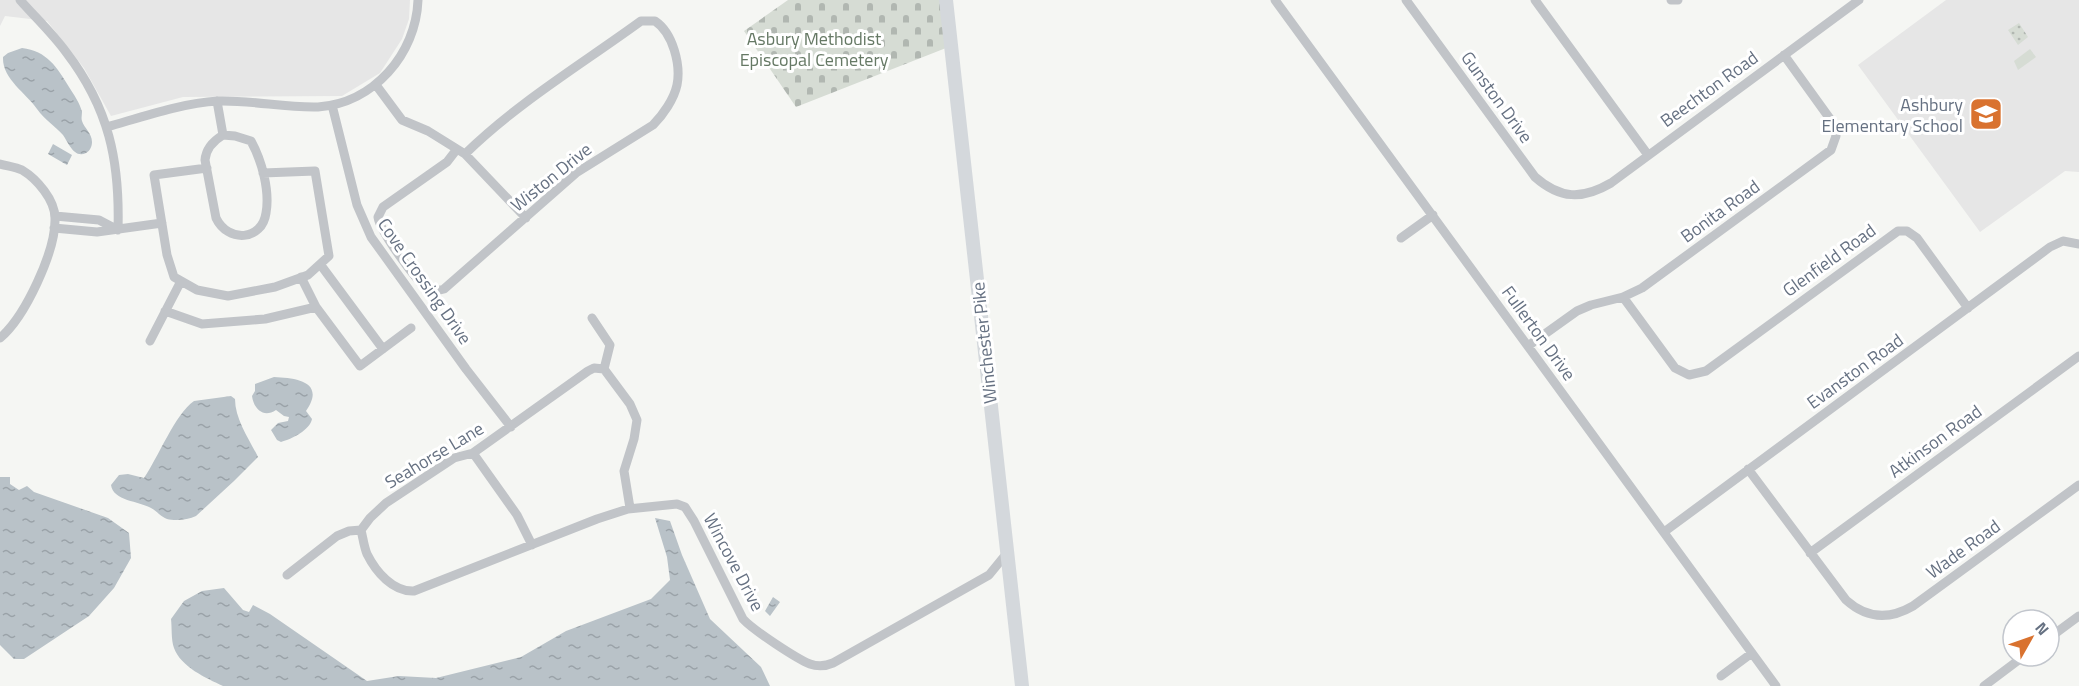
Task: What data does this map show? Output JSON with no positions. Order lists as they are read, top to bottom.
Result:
{
  "streets": {
    "main road": ["Winchester Pike"],
    "street": [
      "Beechton Road",
      "Gunston Drive",
      "Wiston Drive",
      "Bonita Road",
      "Glenfield Road",
      "Cove Crossing Drive",
      "Fullerton Drive",
      "Evanston Road",
      "Atkinson Road",
      "Seahorse Lane",
      "Wade Road",
      "Wincove Drive"
    ]
  },
  "crossings": [
    ["Beechton Road", "Gunston Drive"],
    ["Bonita Road", "Fullerton Drive"],
    ["Glenfield Road", "Evanston Road"],
    ["Cove Crossing Drive", "Seahorse Lane"],
    ["Fullerton Drive", "Evanston Road"],
    ["Winchester Pike", "Wincove Drive"],
    ["Atkinson Road", "Wade Road"],
    ["Seahorse Lane", "Wincove Drive"]
  ],
  "parks": ["Asbury Methodist Episcopal Cemetery"],
  "places": {
    "school or university": ["Ashbury Elementary School"]
  },
  "north": "top right"
}
